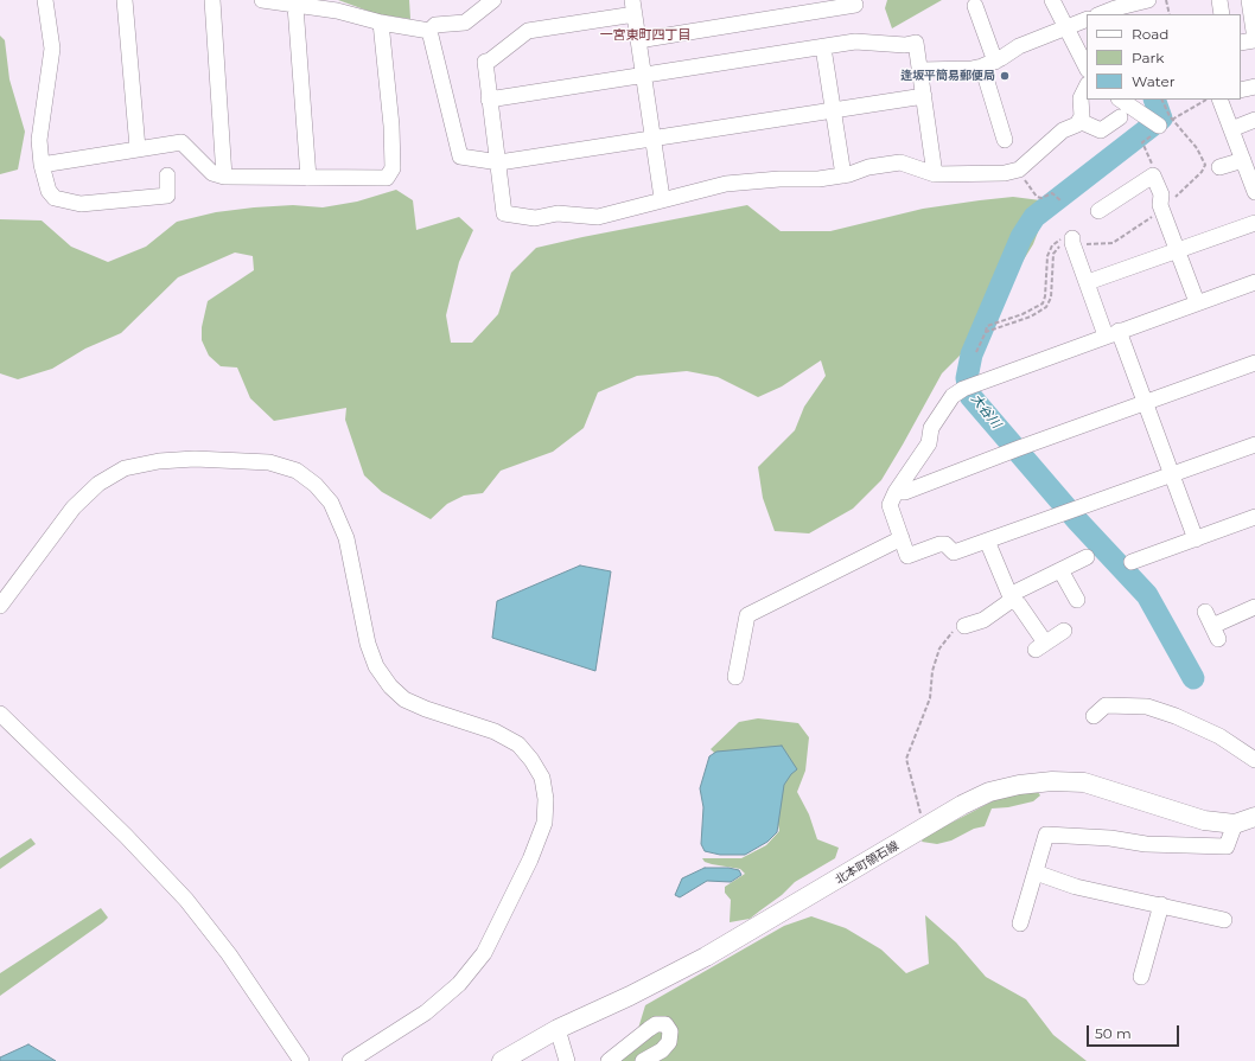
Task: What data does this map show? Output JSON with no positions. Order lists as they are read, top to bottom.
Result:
{
  "streets": {
    "main road": ["北本町領石線"]
  },
  "districts": ["一宮東町四丁目"],
  "water": ["大谷川"],
  "places": ["逢坂平簡易郵便局"],
  "legend": ["Road", "Park", "Water"],
  "scale_bar": "50 m"
}
